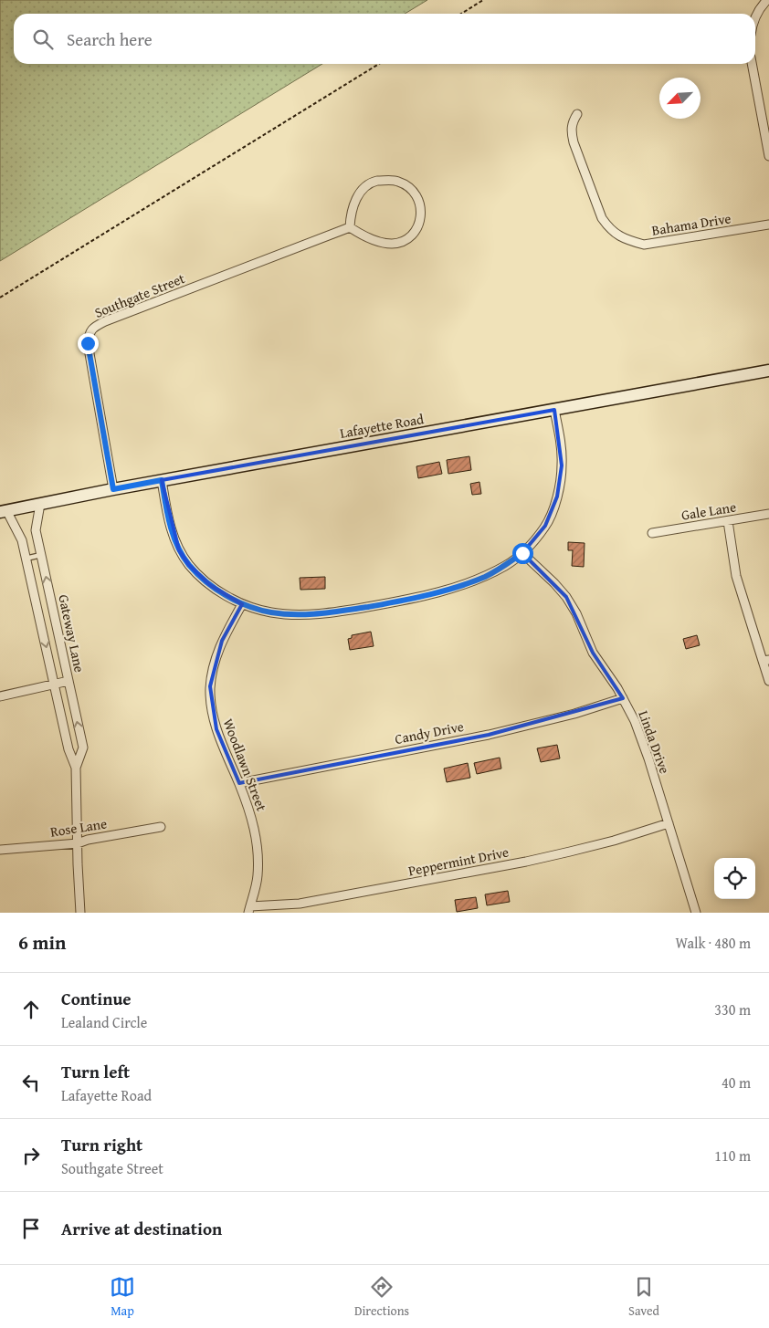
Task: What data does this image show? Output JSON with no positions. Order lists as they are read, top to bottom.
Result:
{
  "streets": {
    "main road": ["Lafayette Road"],
    "street": [
      "Bahama Drive",
      "Southgate Street",
      "Gale Lane",
      "Gateway Lane",
      "Candy Drive",
      "Linda Drive",
      "Woodlawn Street",
      "Rose Lane",
      "Peppermint Drive"
    ]
  },
  "crossings": [
    ["Southgate Street", "Lafayette Road"],
    ["Lafayette Road", "Gateway Lane"],
    ["Gateway Lane", "Rose Lane"],
    ["Candy Drive", "Linda Drive"],
    ["Candy Drive", "Woodlawn Street"],
    ["Linda Drive", "Peppermint Drive"],
    ["Woodlawn Street", "Peppermint Drive"]
  ],
  "north": "bottom left",
  "page": {
    "search": "Search here",
    "heading": ["6 min", "Walk · 480 m"],
    "list": [
      ["Continue", "Lealand Circle", "330 m"],
      ["Turn left", "Lafayette Road", "40 m"],
      ["Turn right", "Southgate Street", "110 m"],
      "Arrive at destination"
    ],
    "nav": ["Map", "Directions", "Saved"]
  }
}
